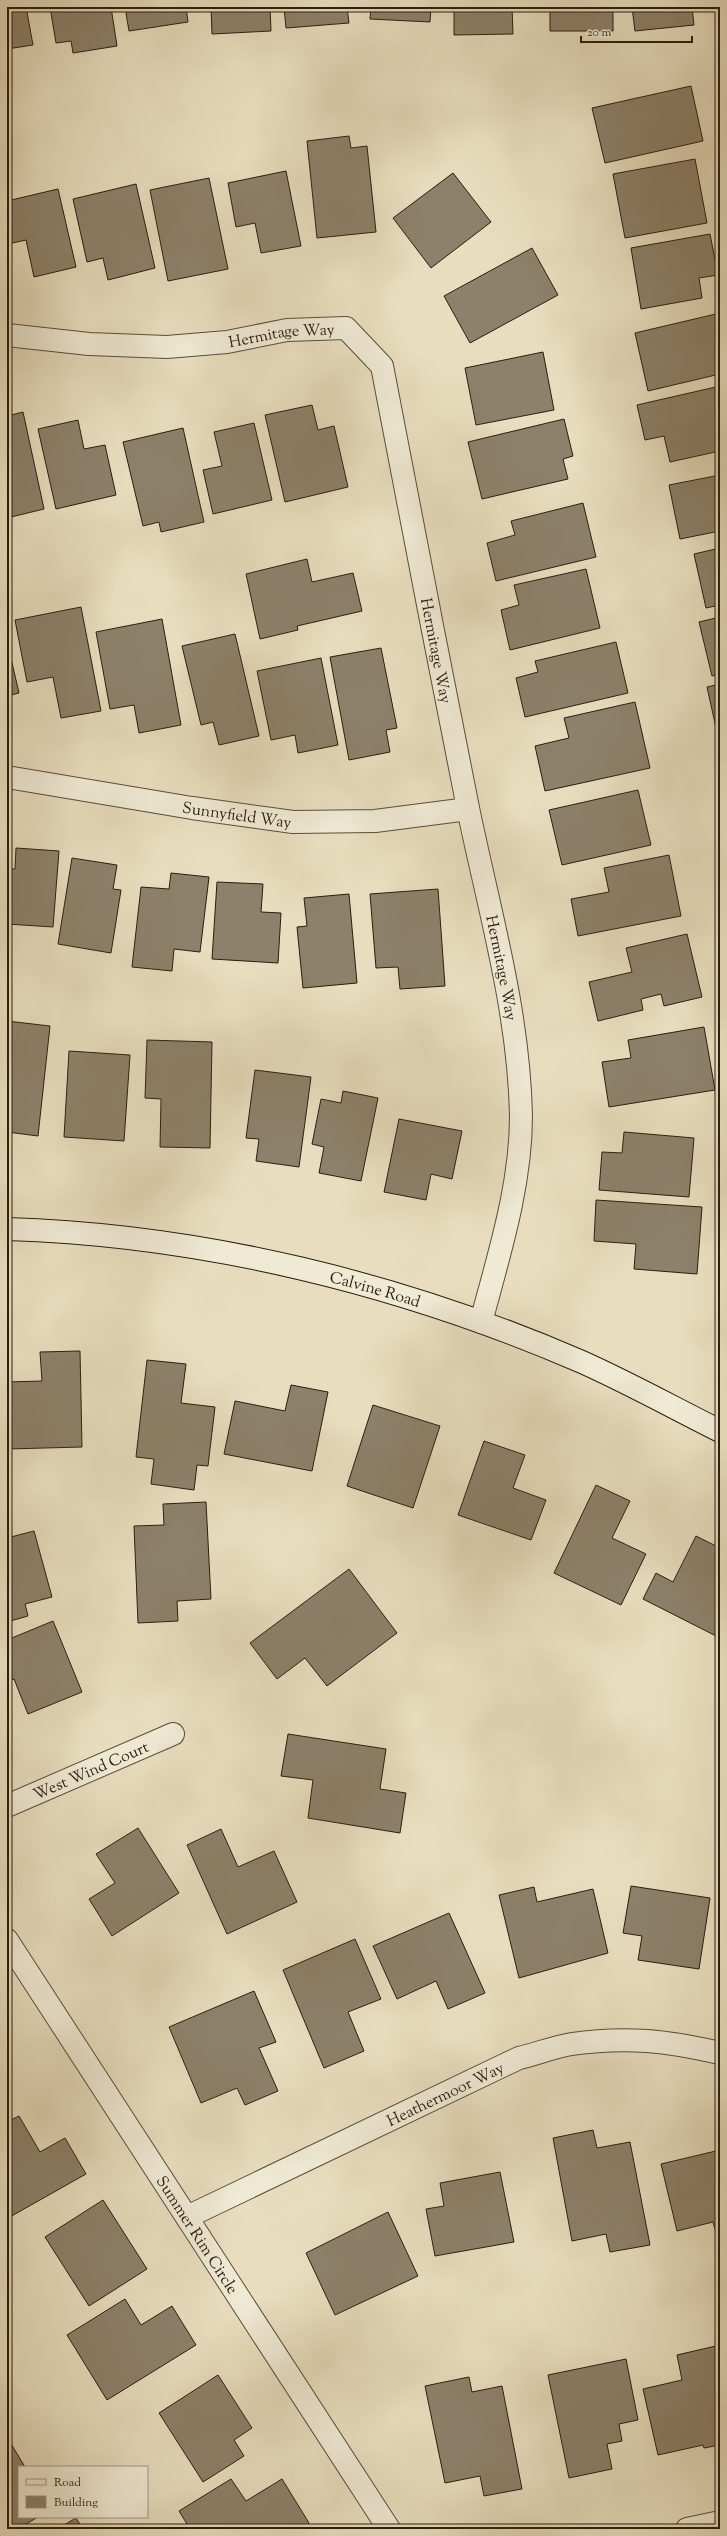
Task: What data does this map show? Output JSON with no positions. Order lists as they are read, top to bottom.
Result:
{
  "streets": {
    "street": [
      "Hermitage Way",
      "Sunnyfield Way",
      "Calvine Road",
      "West Wind Court",
      "Heathermoor Way",
      "Summer Rim Circle"
    ]
  },
  "crossings": [
    ["Hermitage Way", "Sunnyfield Way"],
    ["Hermitage Way", "Calvine Road"],
    ["Heathermoor Way", "Summer Rim Circle"]
  ],
  "legend": ["Road", "Building"],
  "scale_bar": "20 m"
}
